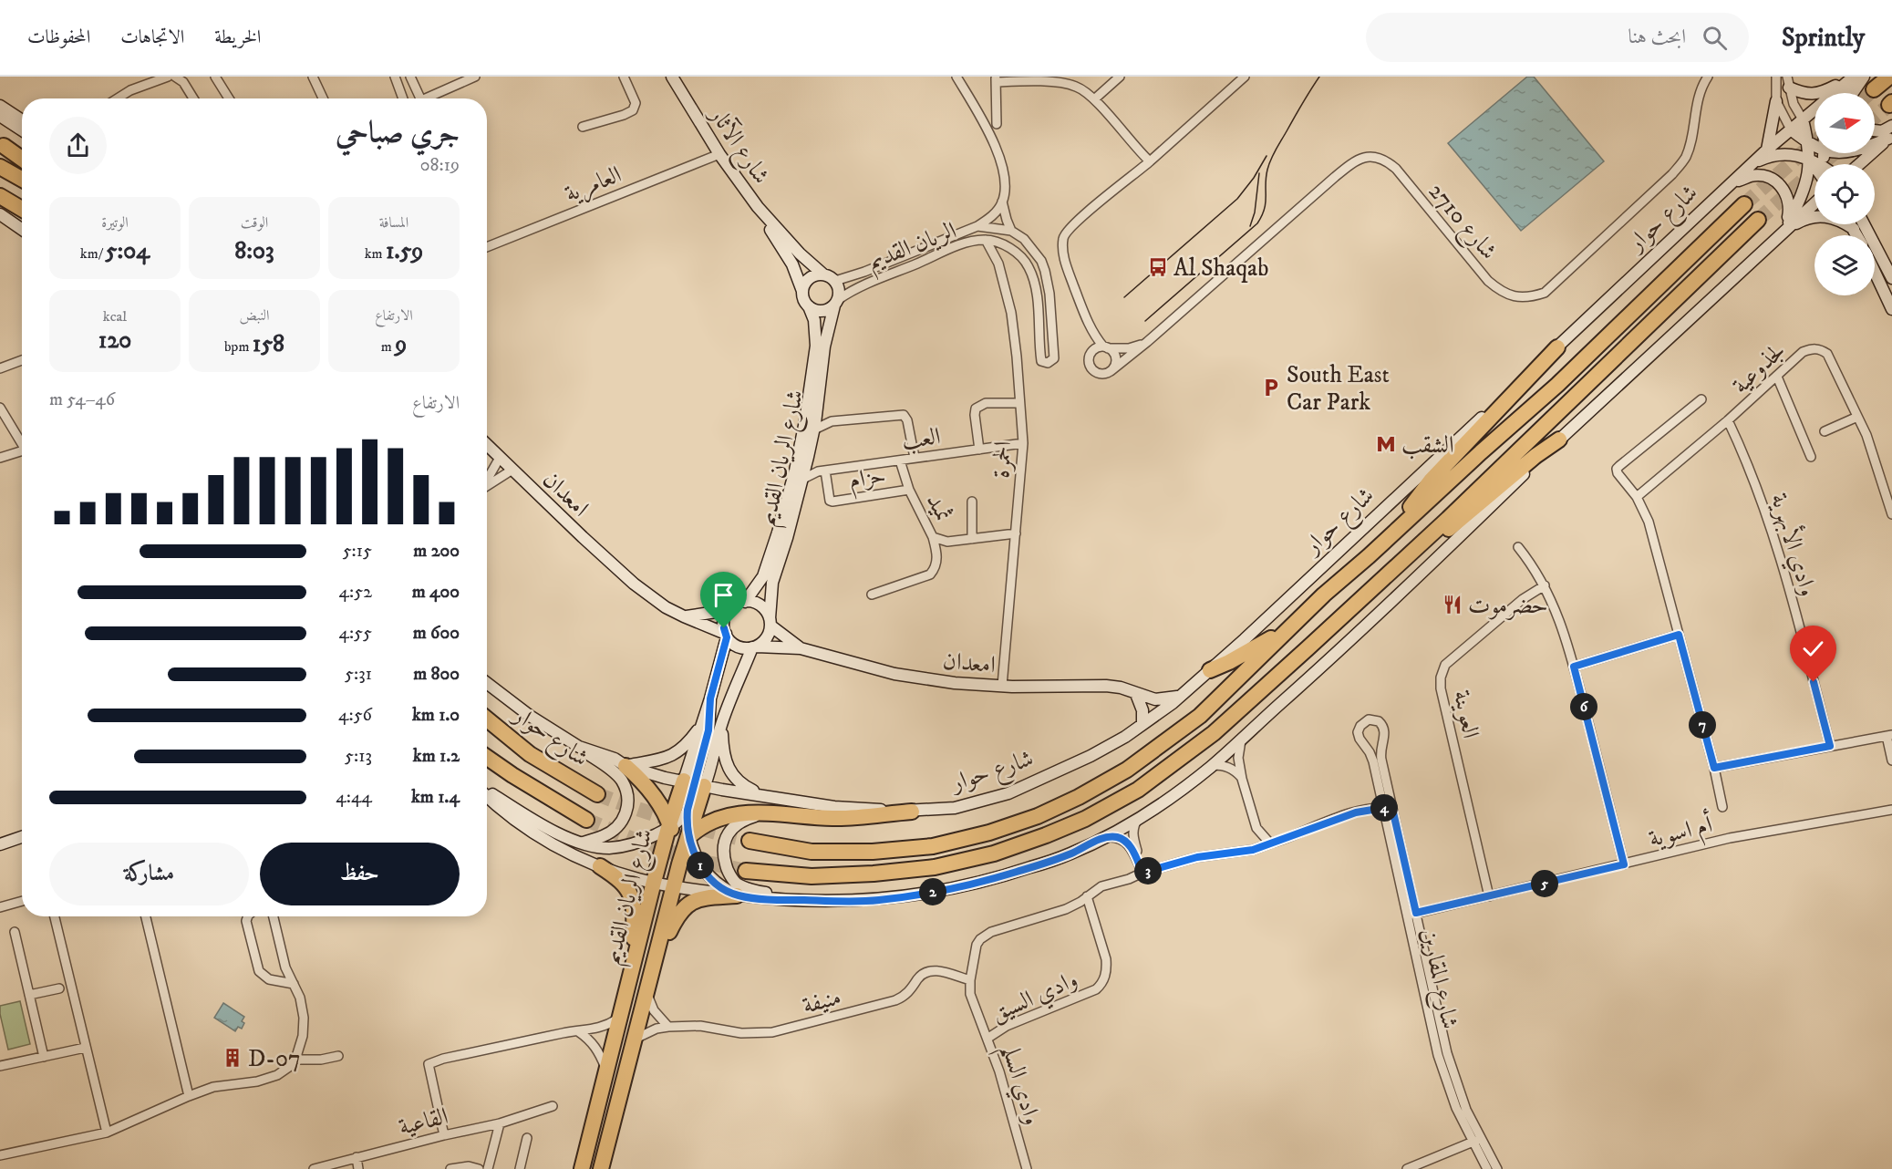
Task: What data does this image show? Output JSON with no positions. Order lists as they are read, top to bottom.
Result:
{
  "streets": {
    "highway": ["شارع حوار", "شارع الريان القديم"],
    "main road": ["شارع الآثار", "امعدان"],
    "street": [
      "العامرية",
      "شارع 2710",
      "الريان القديم",
      "لجذوعية",
      "العب",
      "الحمرة",
      "حزام",
      "ثميد",
      "وادي الأبهرية",
      "العوينة",
      "أم اسوية",
      "شارع المقارين",
      "وادي السيق",
      "منيفة",
      "وادي السلم",
      "القاعية"
    ]
  },
  "crossings": [
    ["شارع الآثار", "العامرية"],
    ["شارع الآثار", "الريان القديم"],
    ["شارع الآثار", "شارع الريان القديم"],
    ["شارع حوار", "امعدان"],
    ["الريان القديم", "شارع الريان القديم"],
    ["الريان القديم", "الحمرة"],
    ["لجذوعية", "وادي الأبهرية"],
    ["العب", "شارع الريان القديم"],
    ["العب", "الحمرة"],
    ["العب", "حزام"],
    ["العب", "ثميد"],
    ["شارع الريان القديم", "امعدان"],
    ["شارع الريان القديم", "منيفة"],
    ["الحمرة", "امعدان"],
    ["الحمرة", "ثميد"],
    ["حزام", "ثميد"],
    ["العوينة", "أم اسوية"],
    ["أم اسوية", "شارع المقارين"],
    ["شارع المقارين", "وادي السلم"],
    ["وادي السيق", "وادي السلم"],
    ["منيفة", "وادي السلم"]
  ],
  "places": {
    "bus stop": ["Al Shaqab"],
    "parking": ["South East Car Park"],
    "metro station": ["الشقب"],
    "restaurant": ["حضرموت"],
    "building": ["D-07"]
  },
  "north": "right",
  "page": {
    "header": "Sprintly",
    "search": "ابحث هنا",
    "nav": ["الخريطة", "الاتجاهات", "المحفوظات"],
    "heading": ["جري صباحي", "08:19"],
    "stats": [
      ["المسافة", "1.59 km"],
      ["الوقت", "8:03"],
      ["الوتيرة", "5:04 /km"],
      ["الارتفاع", "9 m"],
      ["النبض", "158 bpm"],
      ["kcal", "120"]
    ],
    "chart": ["الارتفاع", "46–54 m"],
    "list": [
      {
        "name": "200 m",
        "note": "5:15"
      },
      {
        "name": "400 m",
        "note": "4:52"
      },
      {
        "name": "600 m",
        "note": "4:55"
      },
      {
        "name": "800 m",
        "note": "5:31"
      },
      {
        "name": "1.0 km",
        "note": "4:56"
      },
      {
        "name": "1.2 km",
        "note": "5:13"
      },
      {
        "name": "1.4 km",
        "note": "4:44"
      }
    ],
    "pins": [
      "6",
      "7",
      "4",
      "1",
      "3",
      "5",
      "2"
    ],
    "buttons": ["حفظ", "مشاركة"]
  }
}
